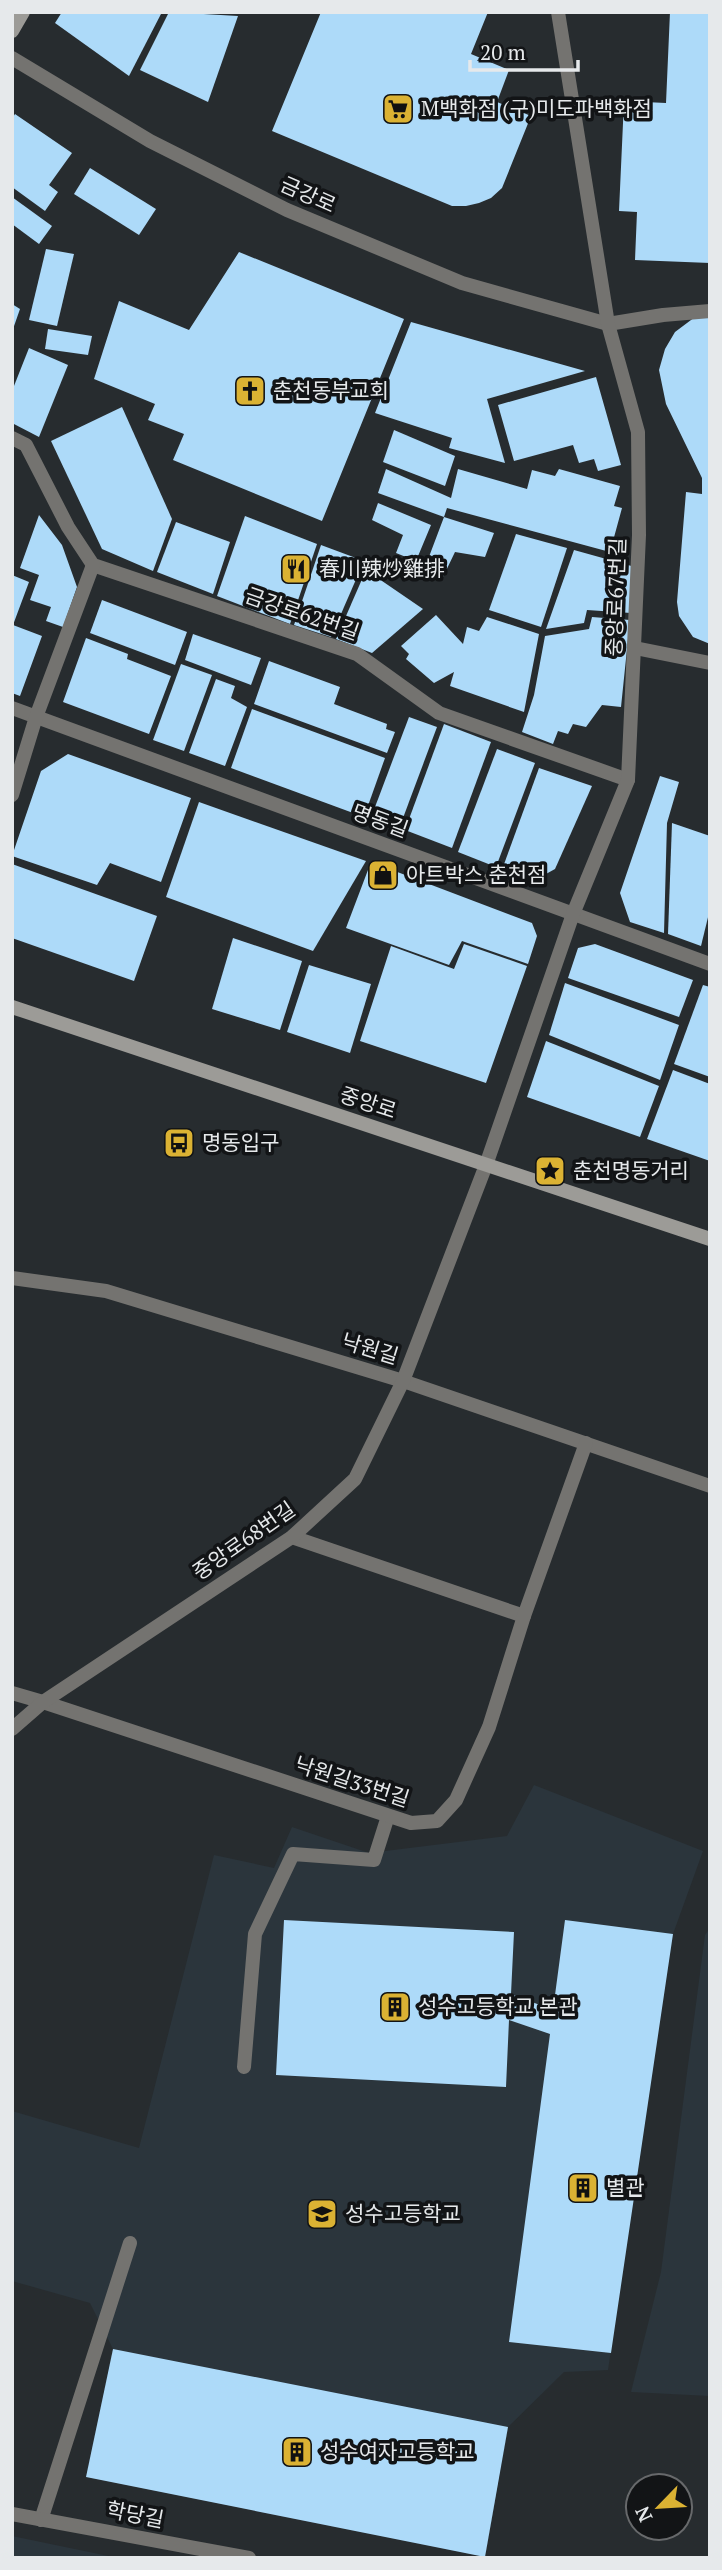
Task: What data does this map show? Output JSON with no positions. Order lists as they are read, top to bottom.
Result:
{
  "streets": {
    "street": [
      "금강로",
      "중앙로67번길",
      "금강로62번길",
      "명동길",
      "중앙로",
      "낙원길",
      "중앙로68번길",
      "낙원길33번길",
      "학당길"
    ]
  },
  "crossings": [
    ["금강로", "중앙로67번길"],
    ["중앙로67번길", "금강로62번길"],
    ["중앙로67번길", "명동길"],
    ["중앙로67번길", "중앙로"],
    ["중앙로67번길", "중앙로68번길"],
    ["중앙로", "중앙로68번길"],
    ["낙원길", "중앙로68번길"],
    ["낙원길", "낙원길33번길"],
    ["중앙로68번길", "낙원길33번길"]
  ],
  "places": {
    "supermarket": ["M백화점 (구)미도파백화점"],
    "church": ["춘천동부교회"],
    "restaurant": ["春川辣炒雞排"],
    "shop": ["아트박스 춘천점"],
    "bus stop": ["명동입구"],
    "place": ["춘천명동거리"],
    "building": ["성수고등학교 본관", "별관", "성수여자고등학교"],
    "school or university": ["성수고등학교"]
  },
  "scale_bar": "20 m",
  "north": "bottom left"
}
